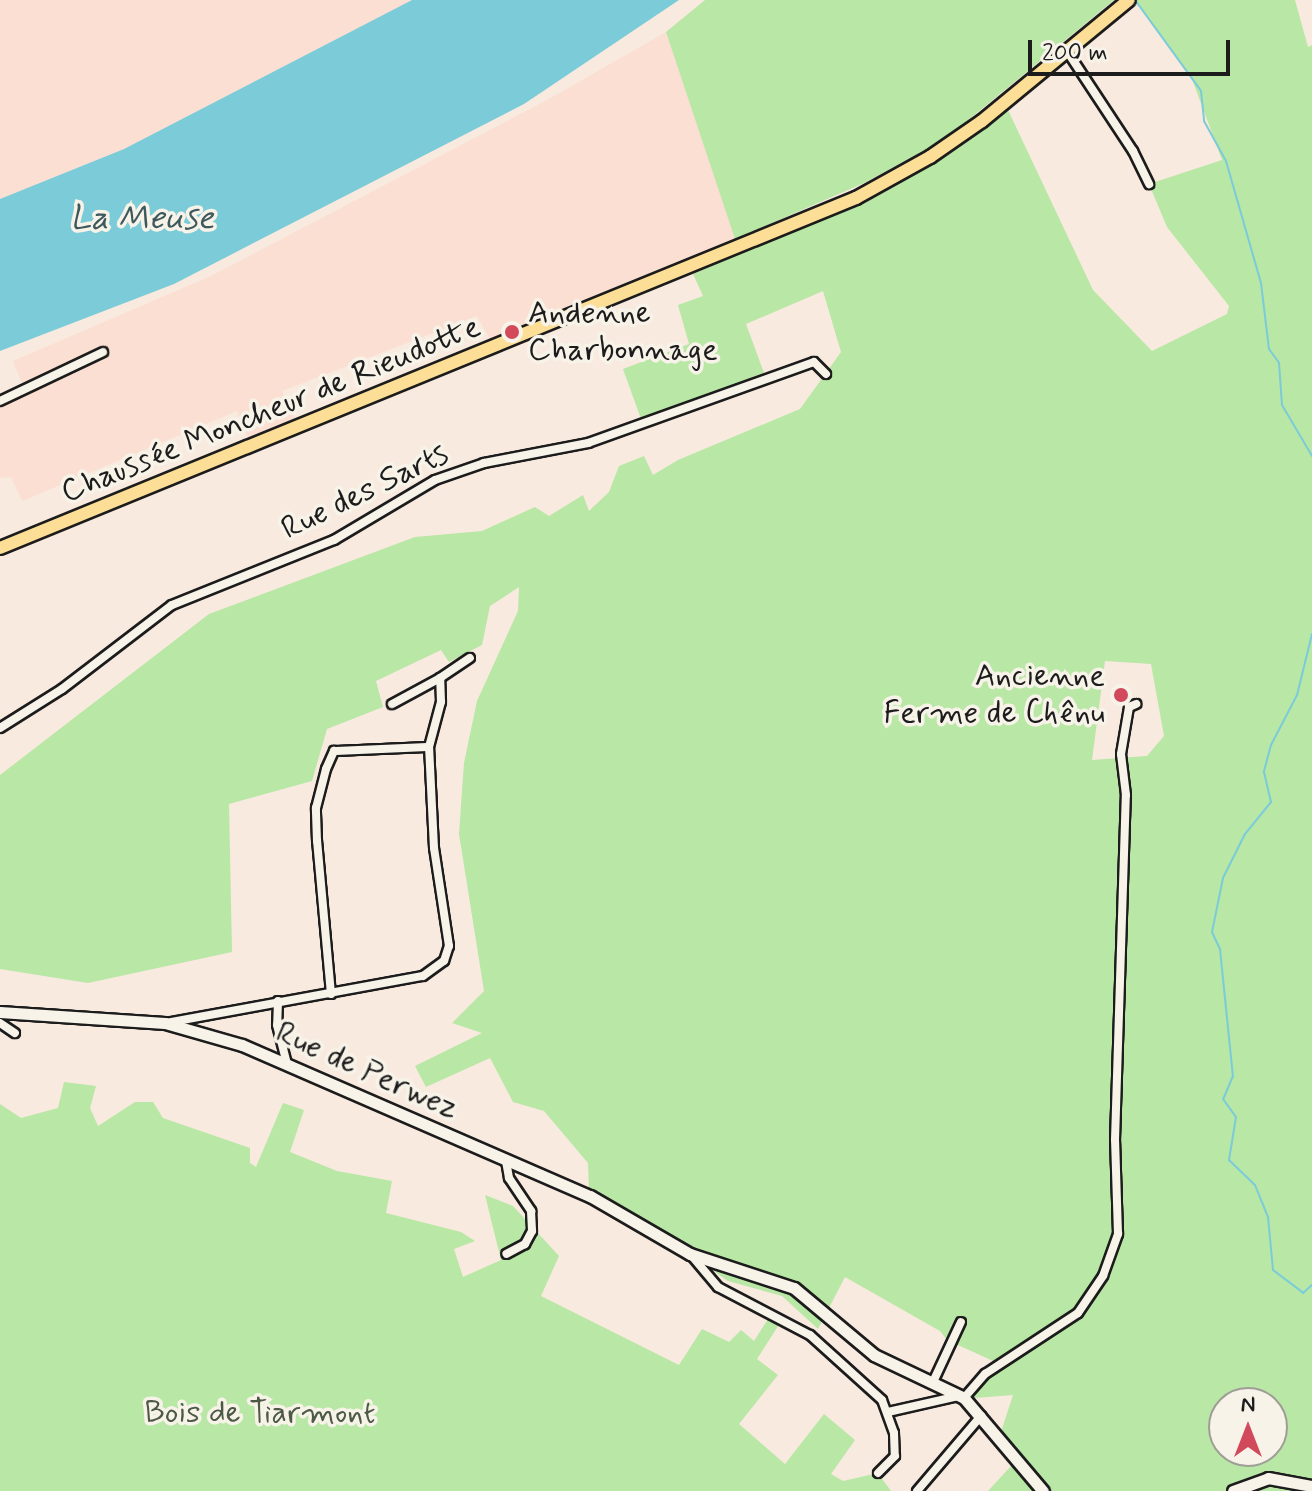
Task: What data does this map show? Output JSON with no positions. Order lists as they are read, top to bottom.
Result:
{
  "streets": {
    "main road": ["Chaussée Moncheur de Rieudotte"],
    "street": ["Rue des Sarts", "Rue de Perwez"]
  },
  "water": ["La Meuse"],
  "parks": ["Bois de Tiarmont"],
  "places": ["Andenne Charbonnage", "Ancienne Ferme de Chênu"],
  "scale_bar": "200 m",
  "north": "top"
}
